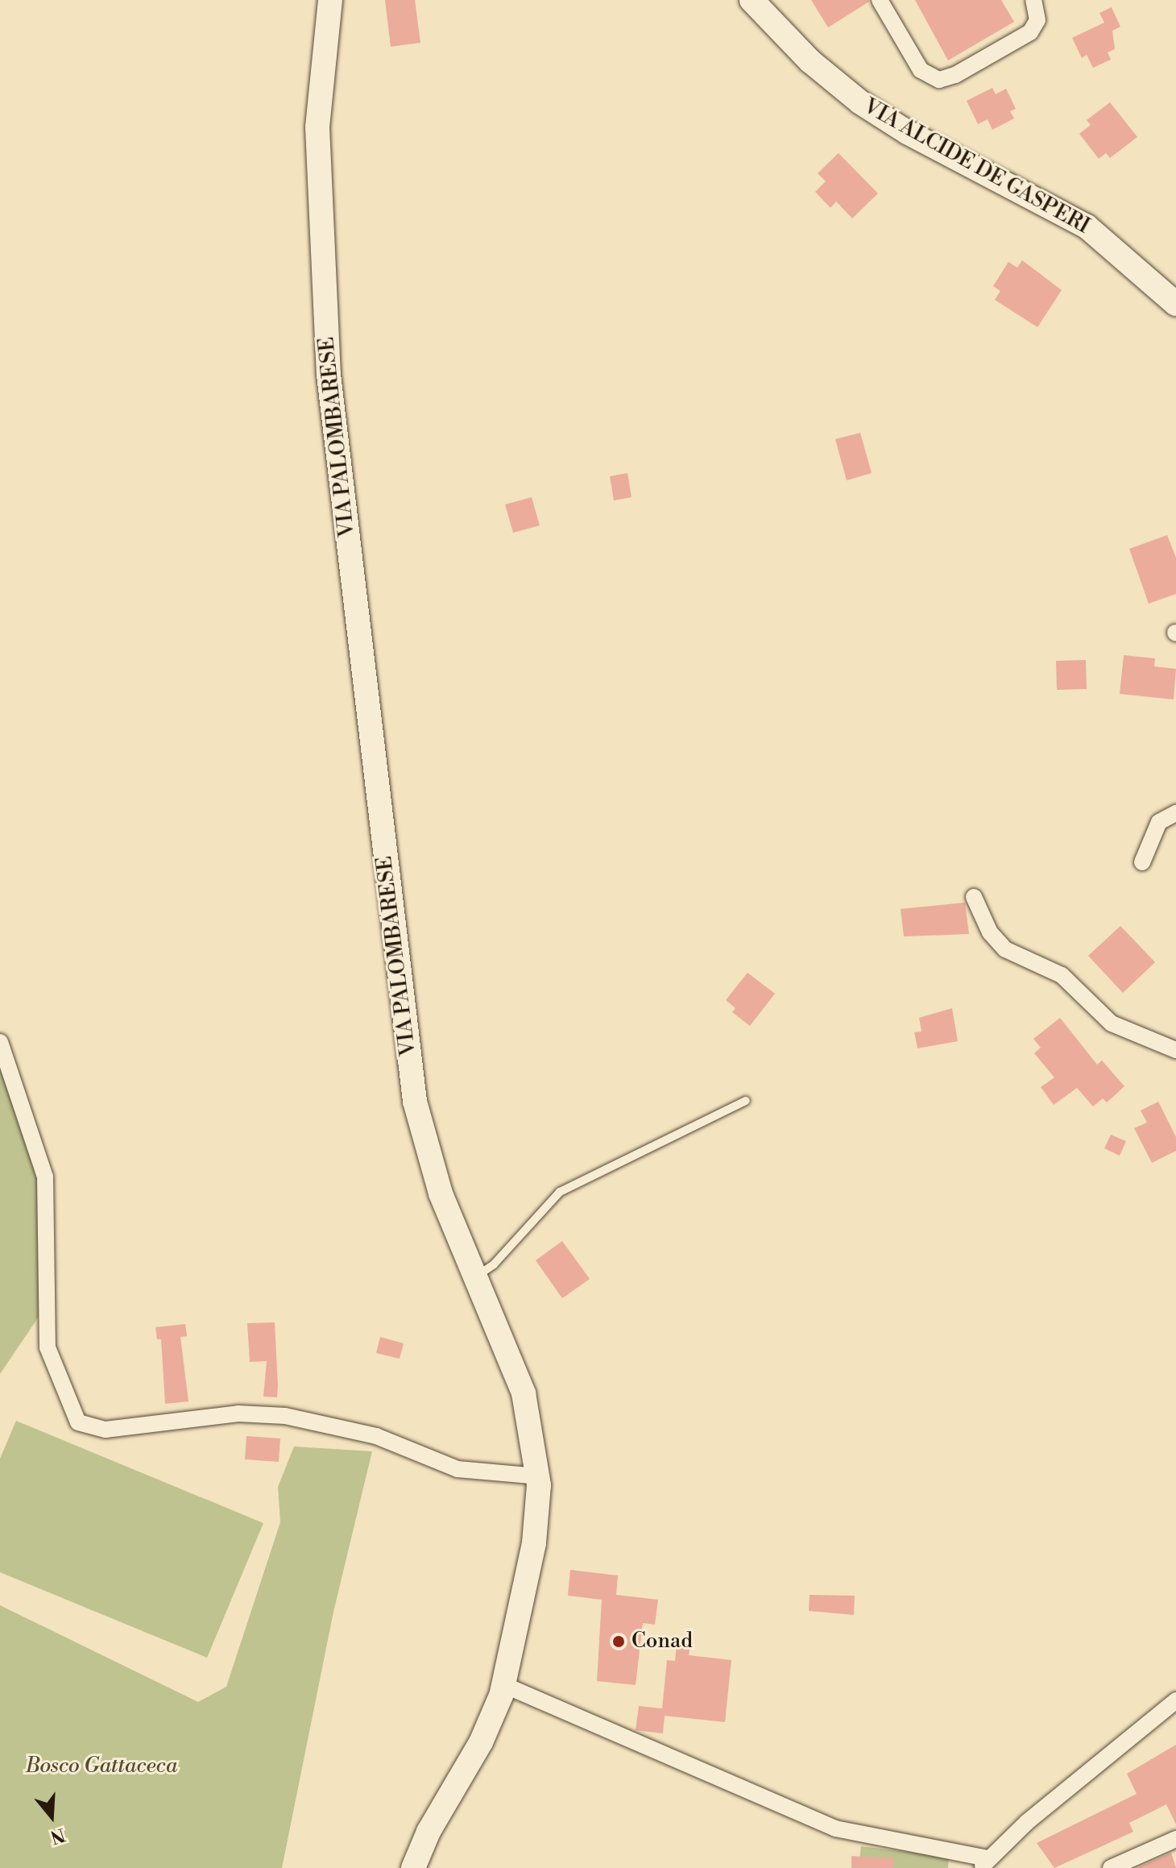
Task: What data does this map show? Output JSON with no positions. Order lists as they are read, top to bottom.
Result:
{
  "streets": {
    "main road": ["VIA ALCIDE DE GASPERI", "VIA PALOMBARESE"]
  },
  "parks": ["Bosco Gattaceca"],
  "places": ["Conad"],
  "north": "bottom"
}
